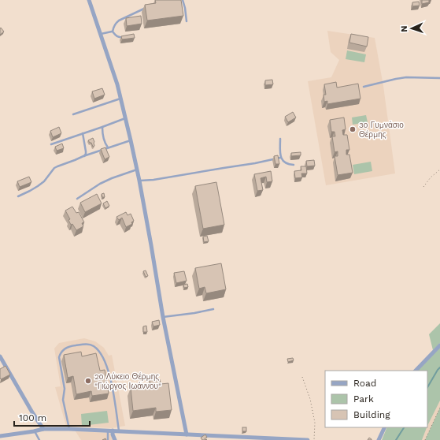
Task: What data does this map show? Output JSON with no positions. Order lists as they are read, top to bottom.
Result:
{
  "places": ["3ο Γυμνάσιο Θέρμης", "2ο Λύκειο Θέρμης \"Γιώργος Ιωάννου\""],
  "legend": ["Road", "Park", "Building"],
  "scale_bar": "100 m",
  "north": "left"
}
